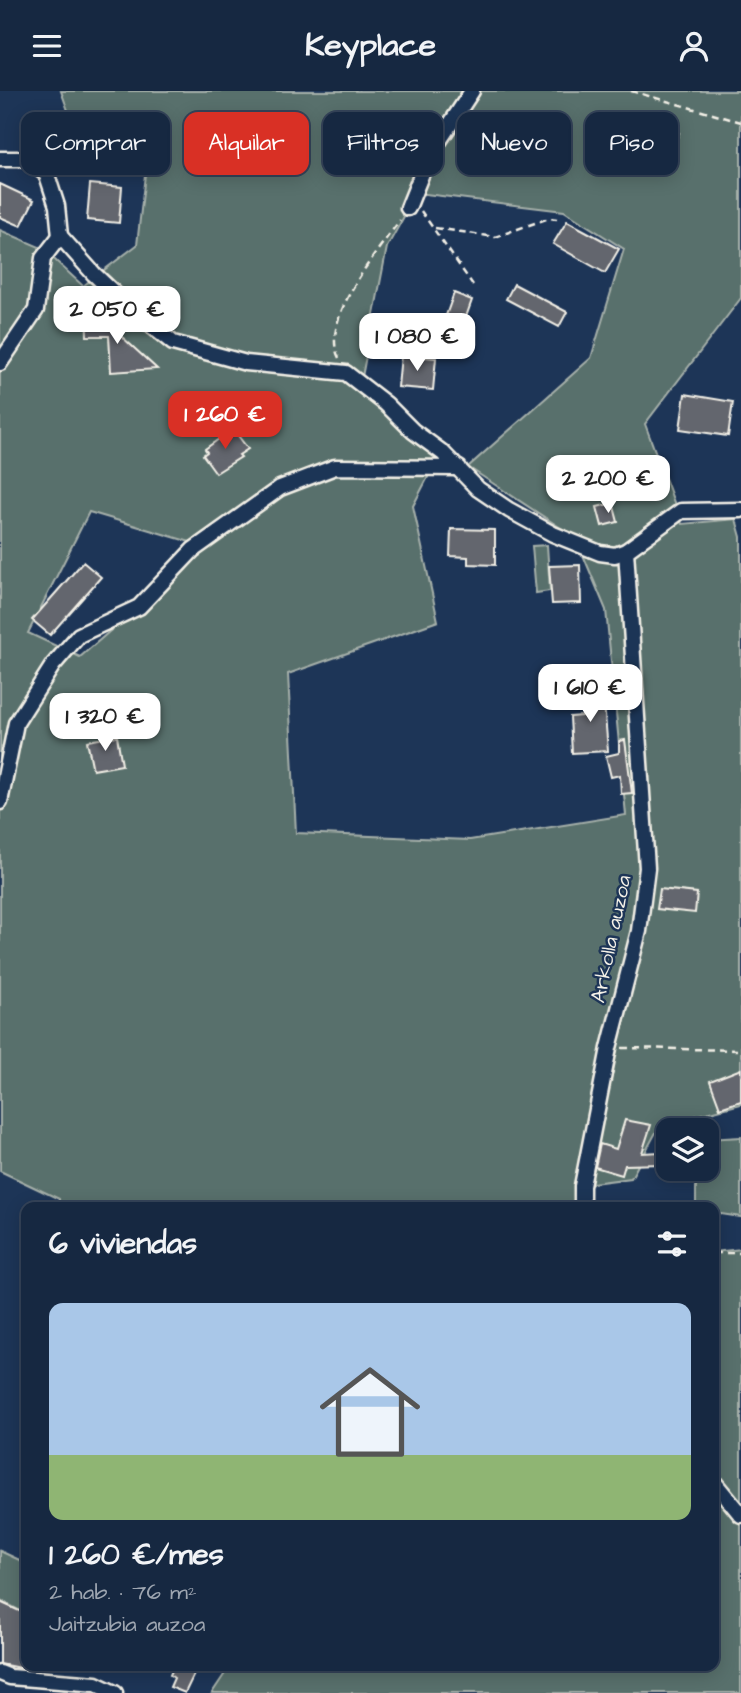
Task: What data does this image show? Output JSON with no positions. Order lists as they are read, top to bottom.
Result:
{
  "streets": {
    "street": ["Arkolla auzoa"]
  },
  "page": {
    "header": "Keyplace",
    "chip": [
      "Comprar",
      "Alquilar",
      "Filtros",
      "Nuevo",
      "Piso"
    ],
    "price": [
      "2 050 €",
      "1 080 €",
      "1 260 €",
      "2 200 €",
      "1 610 €",
      "1 320 €"
    ],
    "heading": "6 viviendas",
    "list": [
      {
        "name": "1 260 €/mes",
        "note": "2 hab. · 76 m² · Jaitzubia auzoa"
      }
    ]
  }
}
